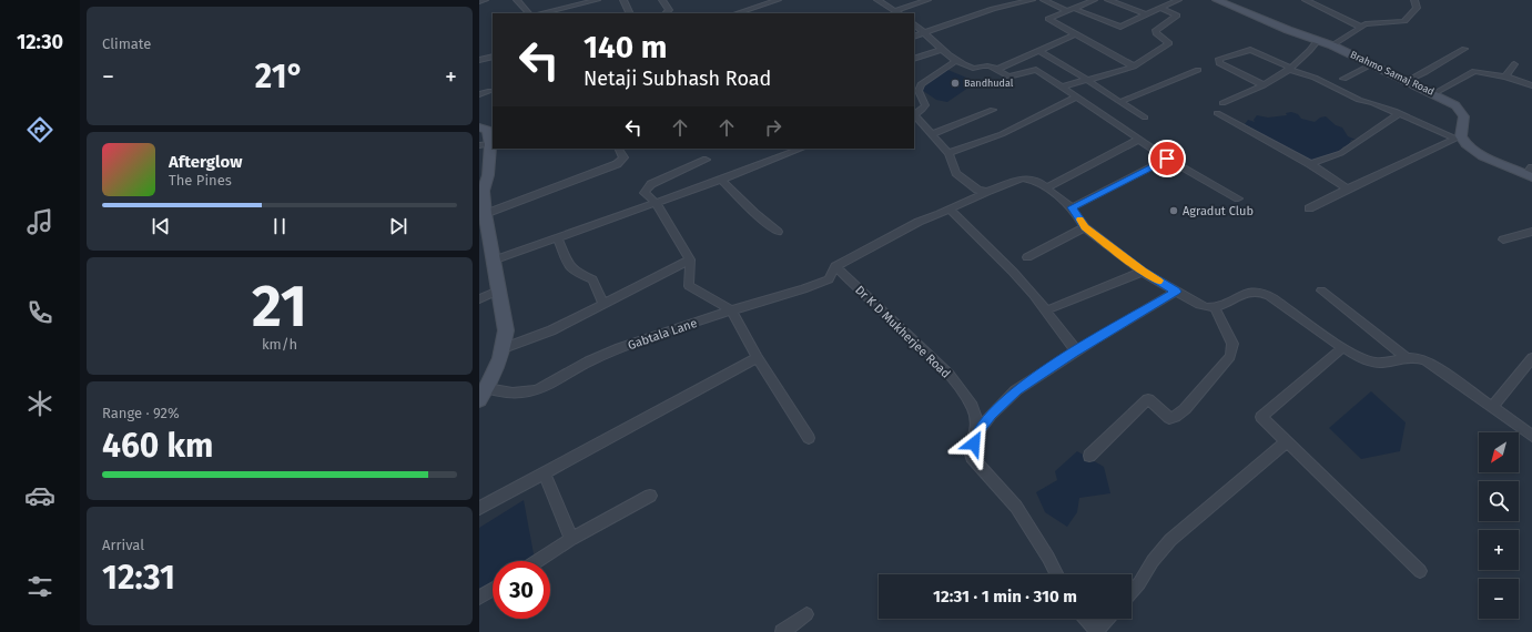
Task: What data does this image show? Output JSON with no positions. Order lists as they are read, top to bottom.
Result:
{
  "streets": {
    "street": ["Brahmo Samaj Road", "Dr K D Mukherjee Road", "Gabtala Lane"]
  },
  "crossings": [
    ["Dr K D Mukherjee Road", "Gabtala Lane"]
  ],
  "places": ["Bandhudal", "Agradut Club"],
  "north": "bottom left",
  "page": {
    "tabs": "12:30",
    "tile": [
      "Climate",
      ["21", "km/h"],
      ["Range · 92%", "460 km"],
      ["Arrival", "12:31"]
    ],
    "turn": ["140 m", "Netaji Subhash Road"],
    "heat": ["−", "21°", "+"],
    "song": ["Afterglow", "The Pines"],
    "map_buttons": ["+", "−"],
    "limit": "30",
    "trip": "12:31 · 1 min · 310 m"
  }
}
